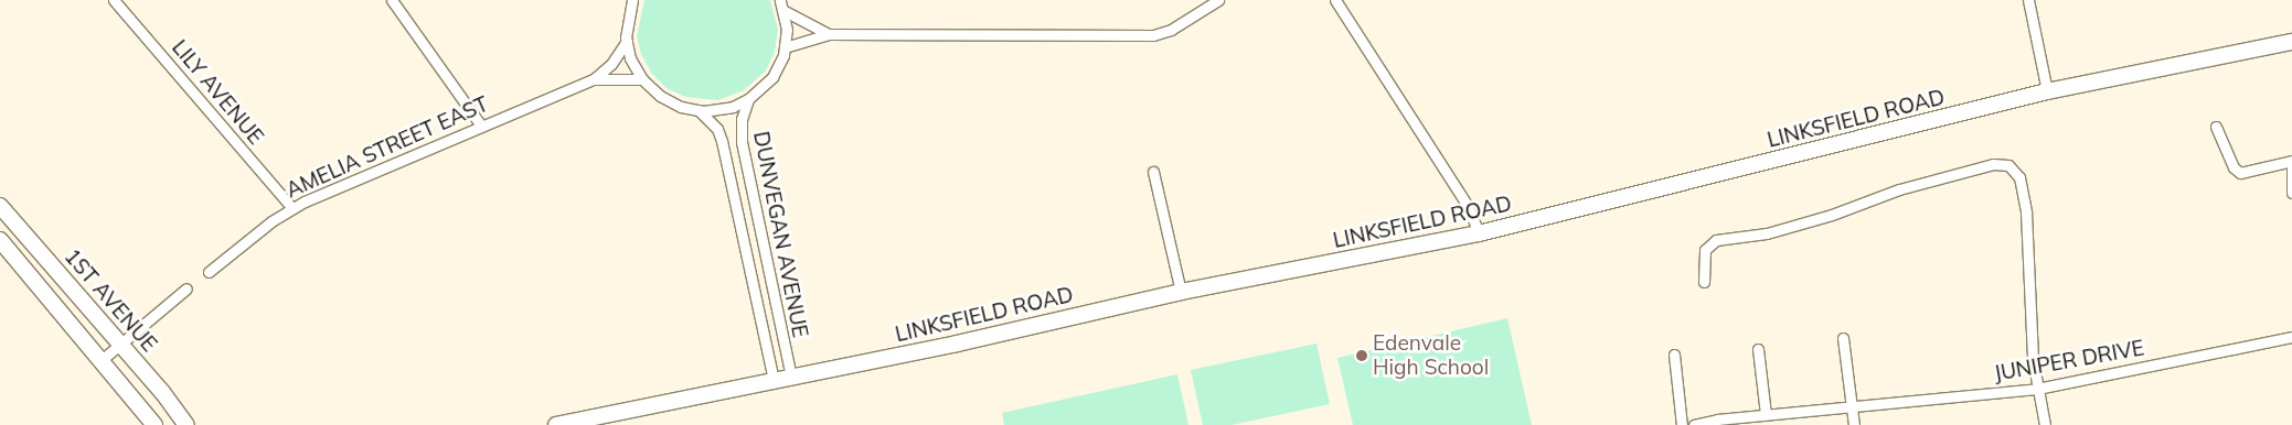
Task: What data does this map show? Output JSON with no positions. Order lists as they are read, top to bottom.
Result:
{
  "streets": {
    "main road": ["LINKSFIELD ROAD", "1ST AVENUE"],
    "street": [
      "LILY AVENUE",
      "AMELIA STREET EAST",
      "DUNVEGAN AVENUE",
      "JUNIPER DRIVE"
    ]
  },
  "crossings": [
    ["LILY AVENUE", "AMELIA STREET EAST"],
    ["LINKSFIELD ROAD", "DUNVEGAN AVENUE"]
  ],
  "places": ["Edenvale High School"]
}
